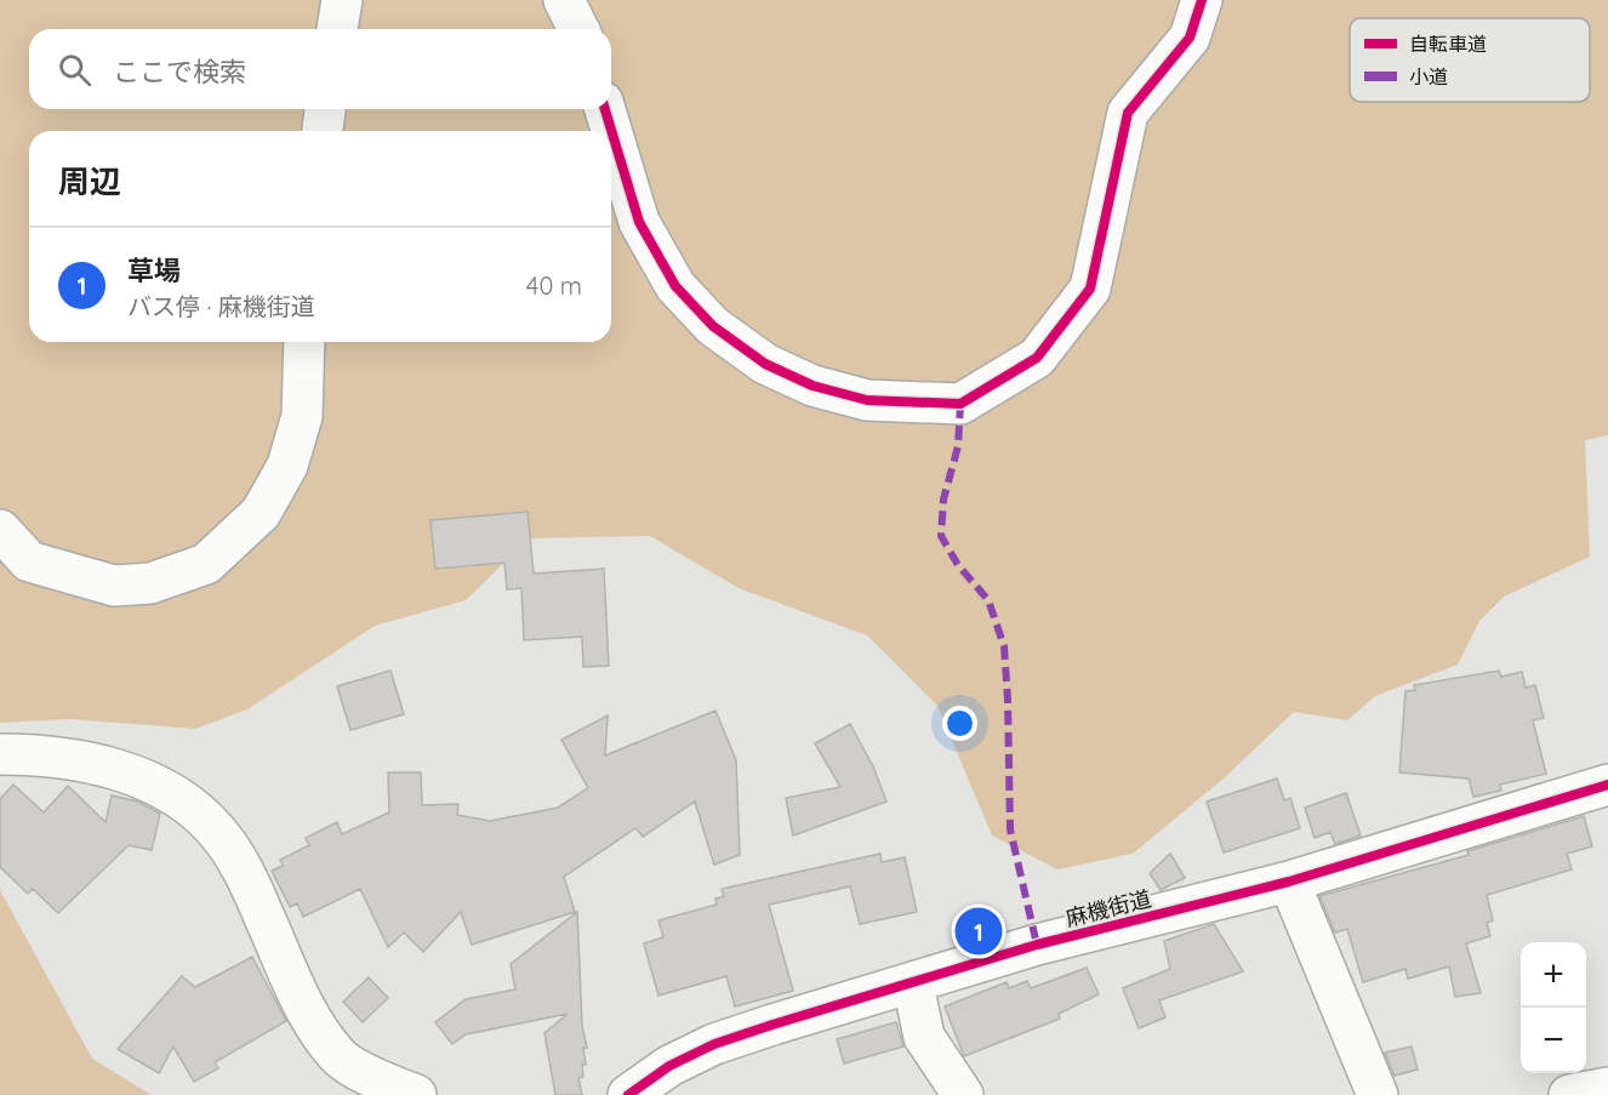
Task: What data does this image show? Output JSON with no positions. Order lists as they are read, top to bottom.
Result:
{
  "streets": {
    "street": ["麻機街道"]
  },
  "legend": ["自転車道", "小道"],
  "page": {
    "search": "ここで検索",
    "heading": "周辺",
    "list": [
      {
        "mark": "1",
        "name": "草場",
        "note": "バス停 · 麻機街道",
        "value": "40 m"
      }
    ],
    "pins": "1",
    "map_buttons": ["+", "−"]
  }
}
